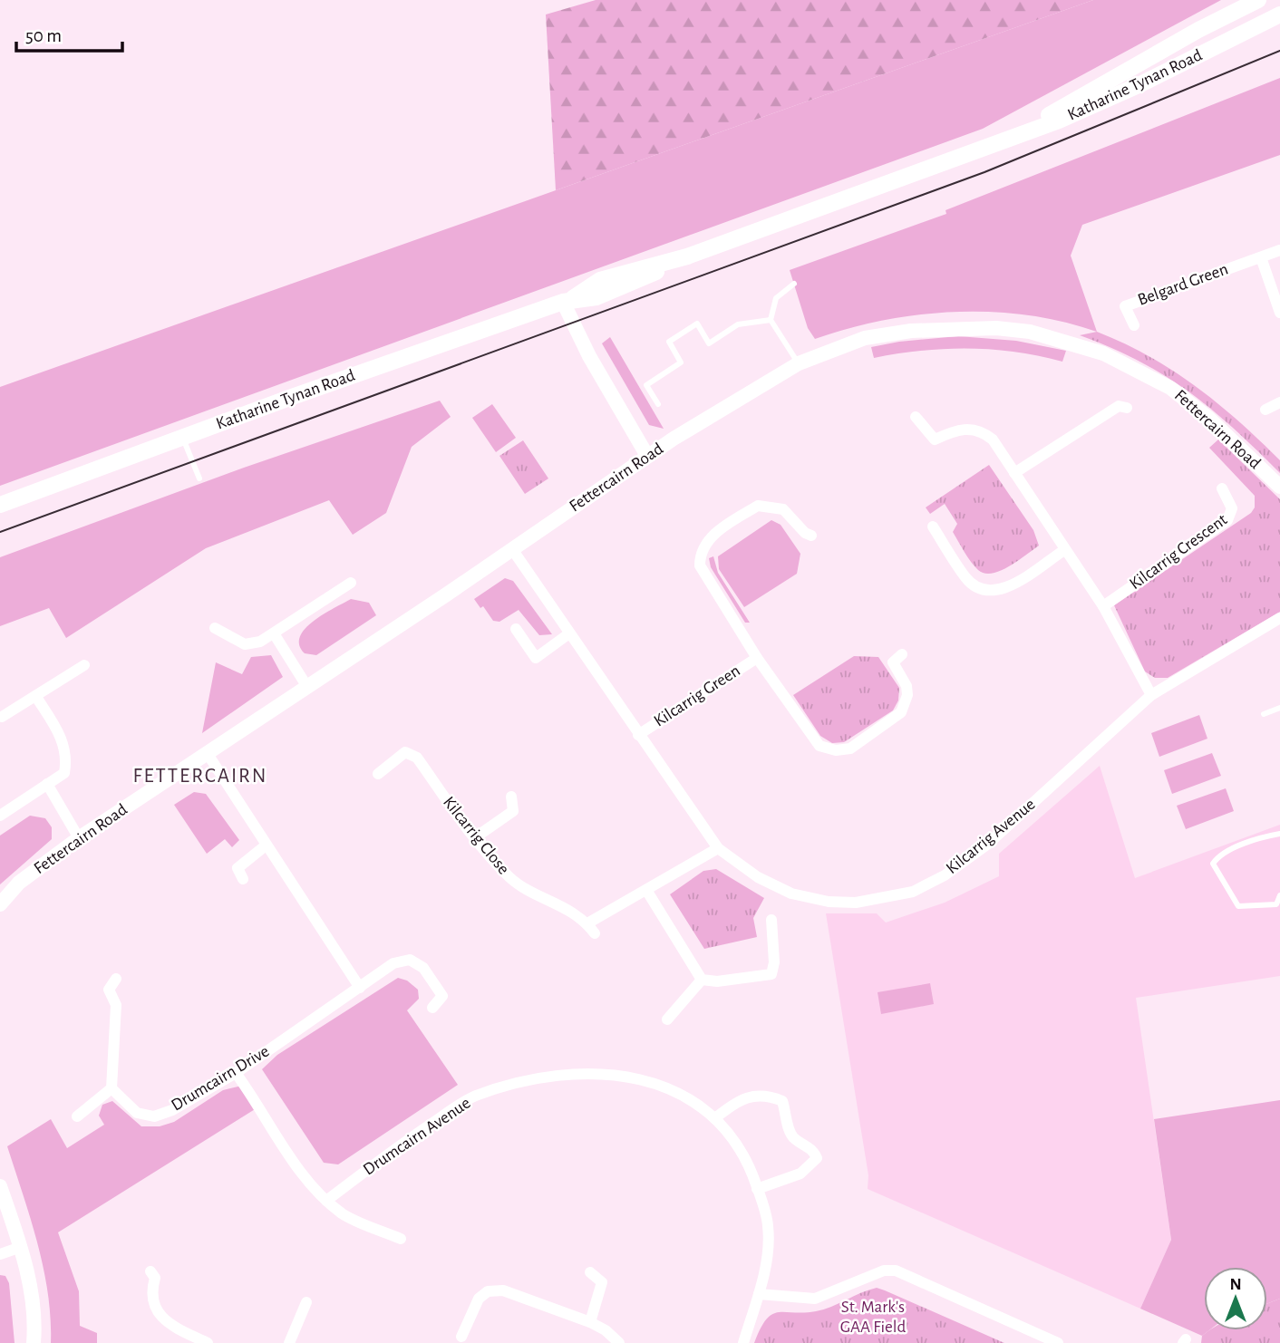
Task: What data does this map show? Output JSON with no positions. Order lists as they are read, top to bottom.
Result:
{
  "streets": {
    "main road": ["Katharine Tynan Road"],
    "street": [
      "Belgard Green",
      "Fettercairn Road",
      "Kilcarrig Crescent",
      "Kilcarrig Green",
      "Kilcarrig Close",
      "Kilcarrig Avenue",
      "Drumcairn Drive",
      "Drumcairn Avenue"
    ]
  },
  "crossings": [
    ["Fettercairn Road", "Kilcarrig Avenue"],
    ["Kilcarrig Green", "Kilcarrig Avenue"],
    ["Kilcarrig Close", "Kilcarrig Avenue"]
  ],
  "districts": ["FETTERCAIRN"],
  "parks": ["St. Mark's GAA Field"],
  "scale_bar": "50 m",
  "north": "top"
}
